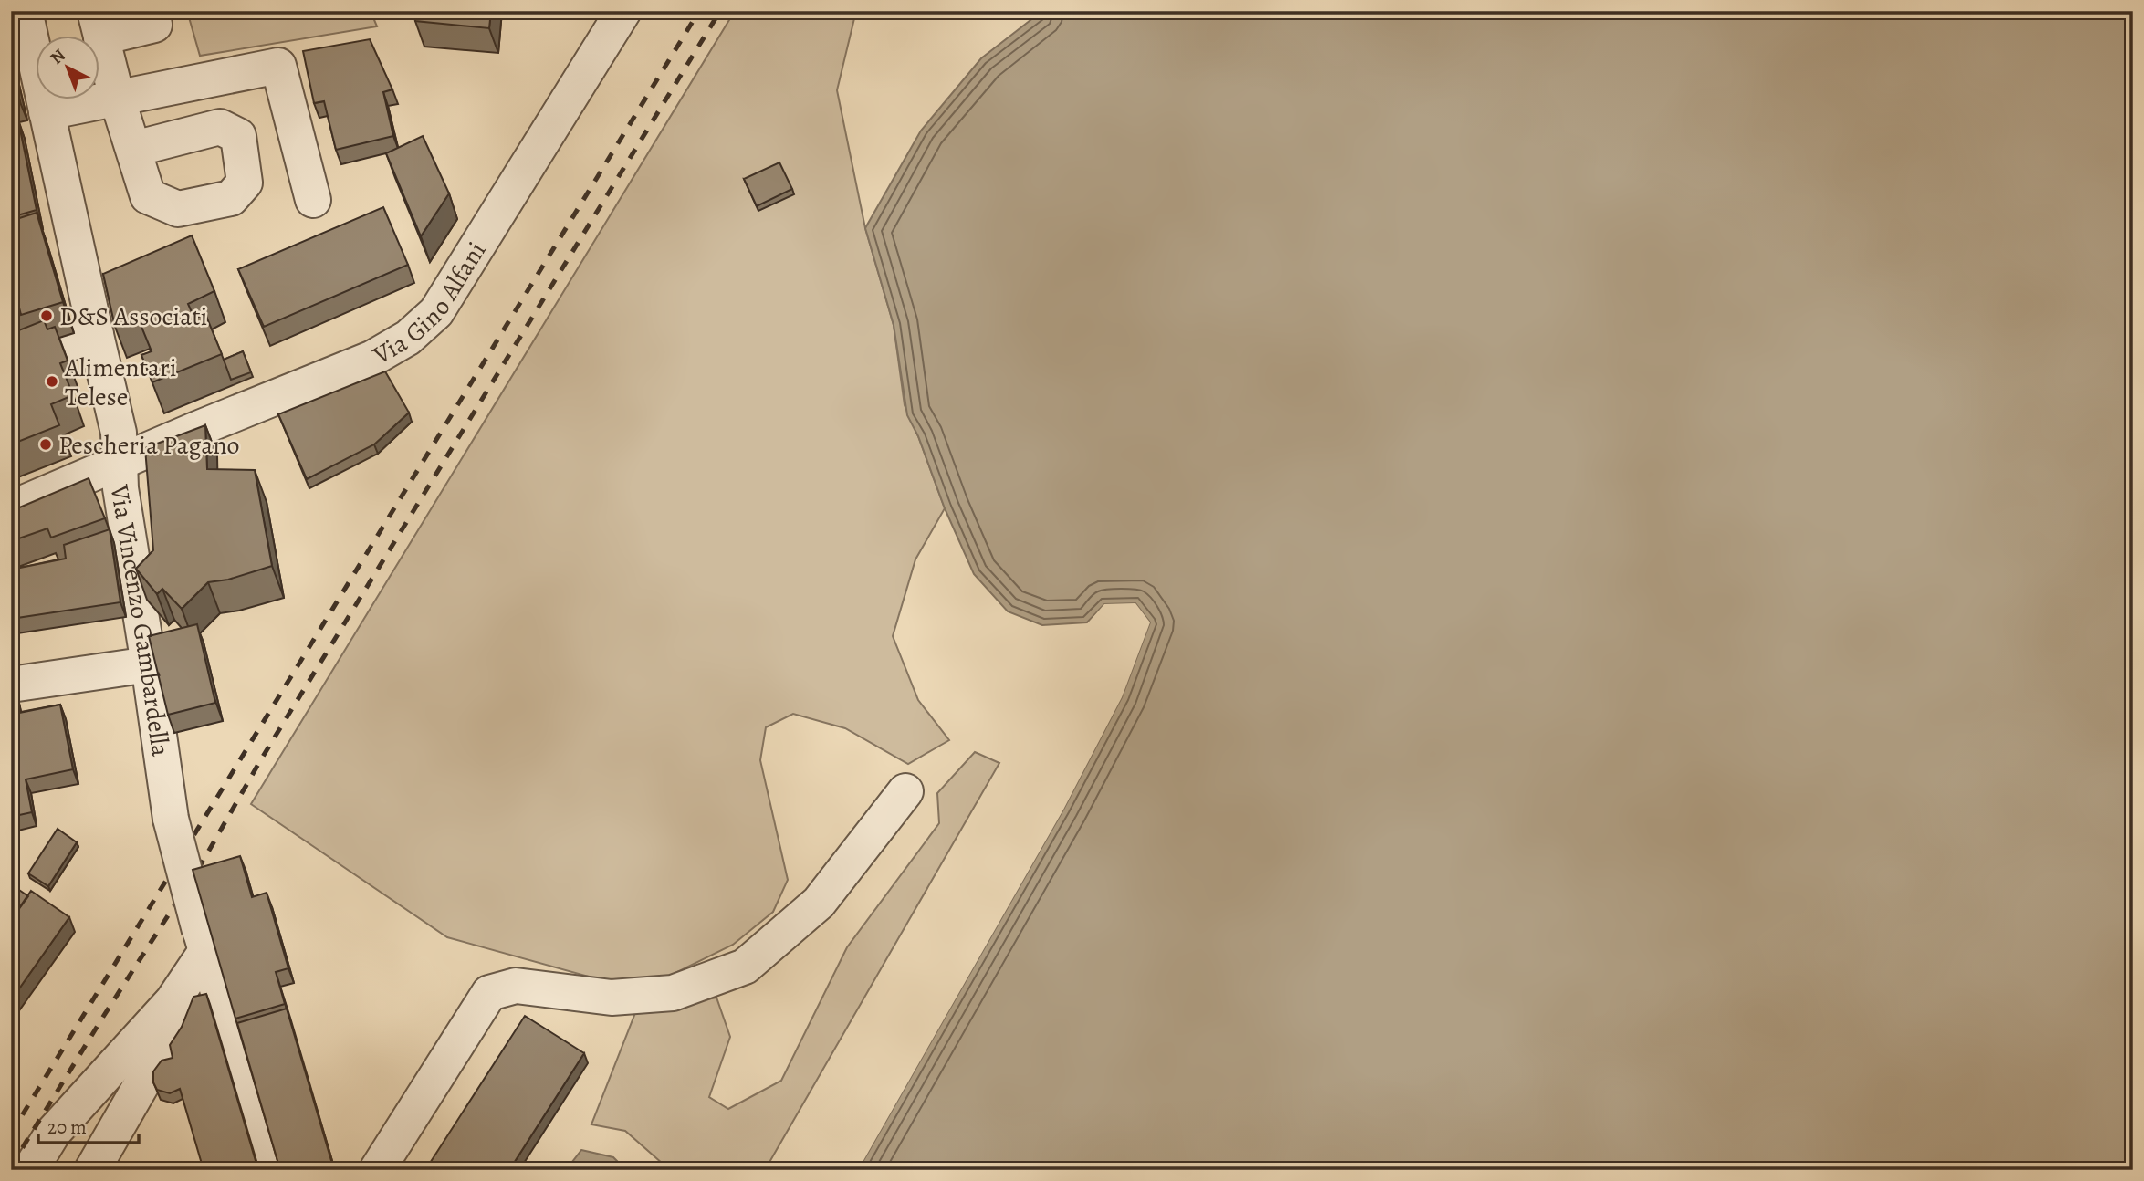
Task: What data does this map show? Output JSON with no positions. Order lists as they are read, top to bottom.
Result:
{
  "streets": {
    "street": ["Via Gino Alfani", "Via Vincenzo Gambardella"]
  },
  "crossings": [
    ["Via Gino Alfani", "Via Vincenzo Gambardella"]
  ],
  "places": ["D&S Associati", "Alimentari Telese", "Pescheria Pagano"],
  "scale_bar": "20 m",
  "north": "top left"
}
